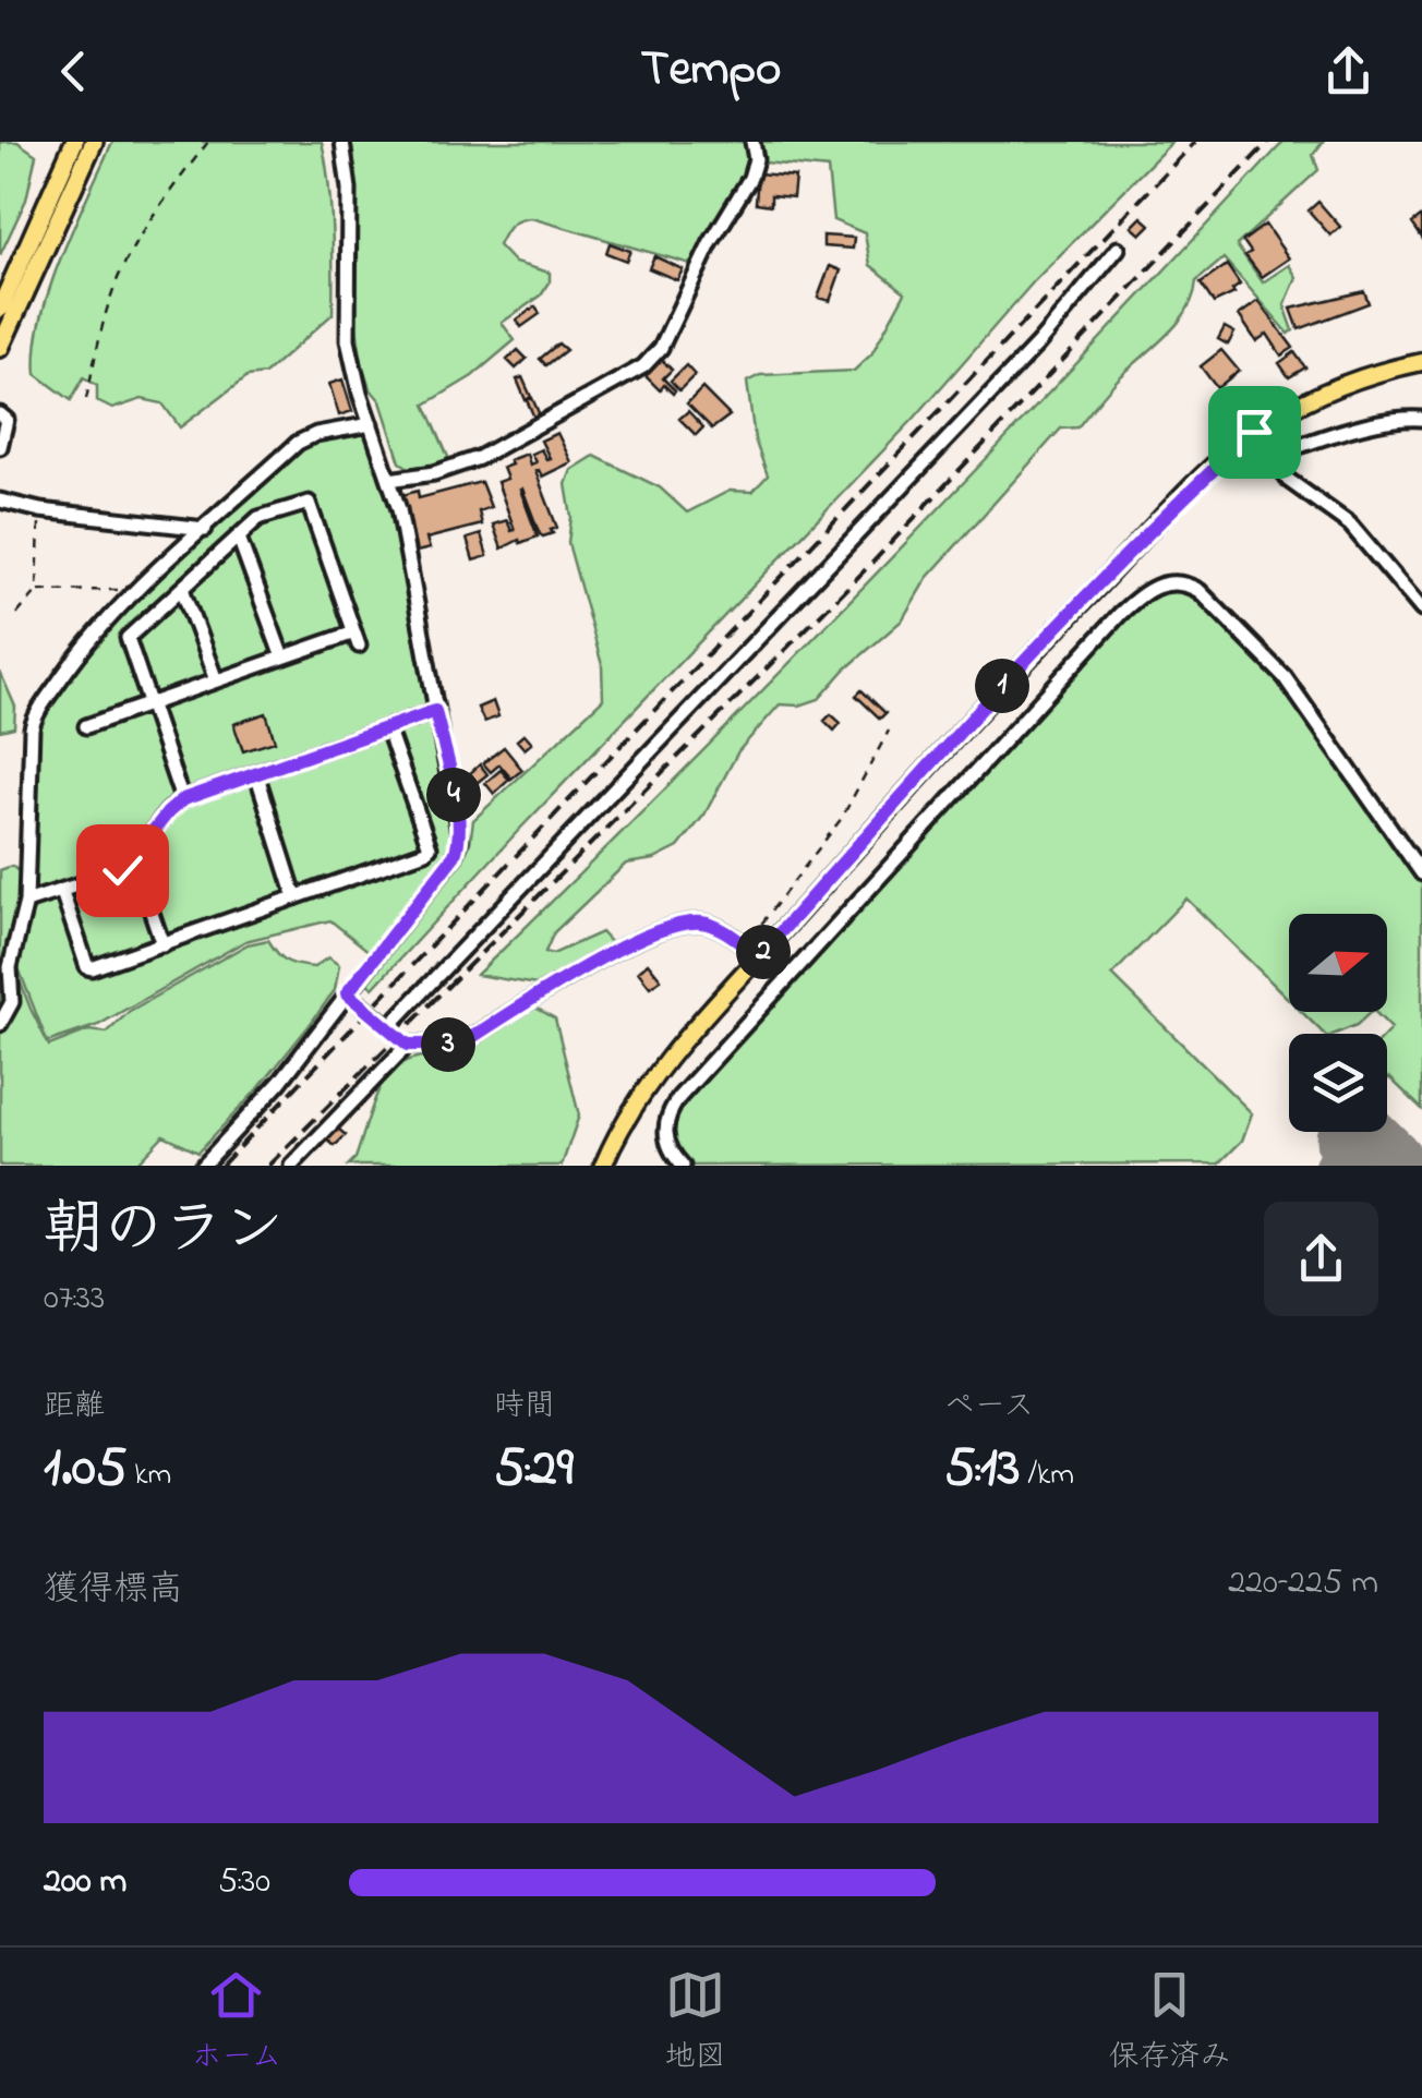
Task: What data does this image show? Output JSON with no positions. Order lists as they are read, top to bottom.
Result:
{
  "north": "right",
  "page": {
    "header": "Tempo",
    "pins": [
      "1",
      "4",
      "2",
      "3"
    ],
    "heading": ["朝のラン", "07:33"],
    "stats": [
      ["距離", "1.05 km"],
      ["時間", "5:29"],
      ["ペース", "5:13 /km"]
    ],
    "chart": ["獲得標高", "220–225 m"],
    "list": [
      {
        "name": "200 m",
        "note": "5:30"
      }
    ],
    "tabs": ["ホーム", "地図", "保存済み"]
  }
}
